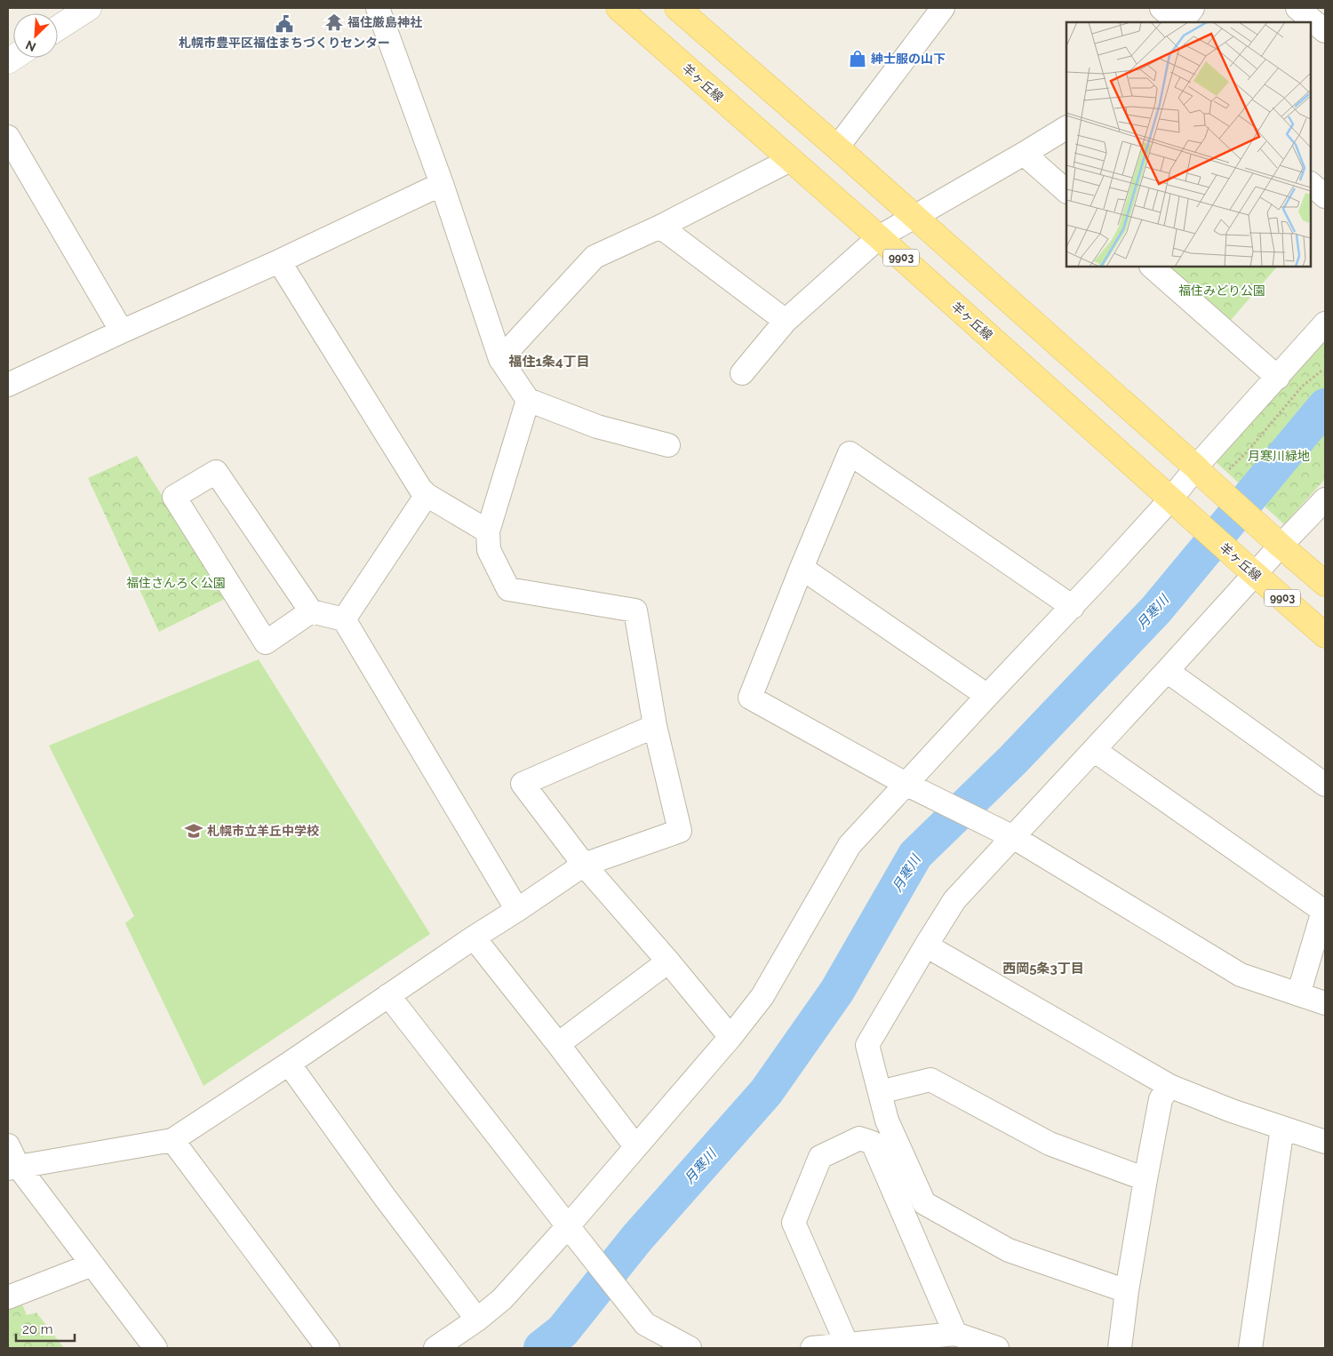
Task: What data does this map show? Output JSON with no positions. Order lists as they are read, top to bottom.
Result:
{
  "streets": {
    "main road": ["羊ヶ丘線", "9903"]
  },
  "districts": ["福住1条4丁目", "西岡5条3丁目"],
  "water": ["月寒川"],
  "parks": ["福住みどり公園", "月寒川緑地", "福住さんろく公園"],
  "places": {
    "temple": ["福住厳島神社"],
    "public building": ["札幌市豊平区福住まちづくりセンター"],
    "shop": ["紳士服の山下"],
    "school or university": ["札幌市立羊丘中学校"]
  },
  "scale_bar": "20 m",
  "north": "bottom left"
}
